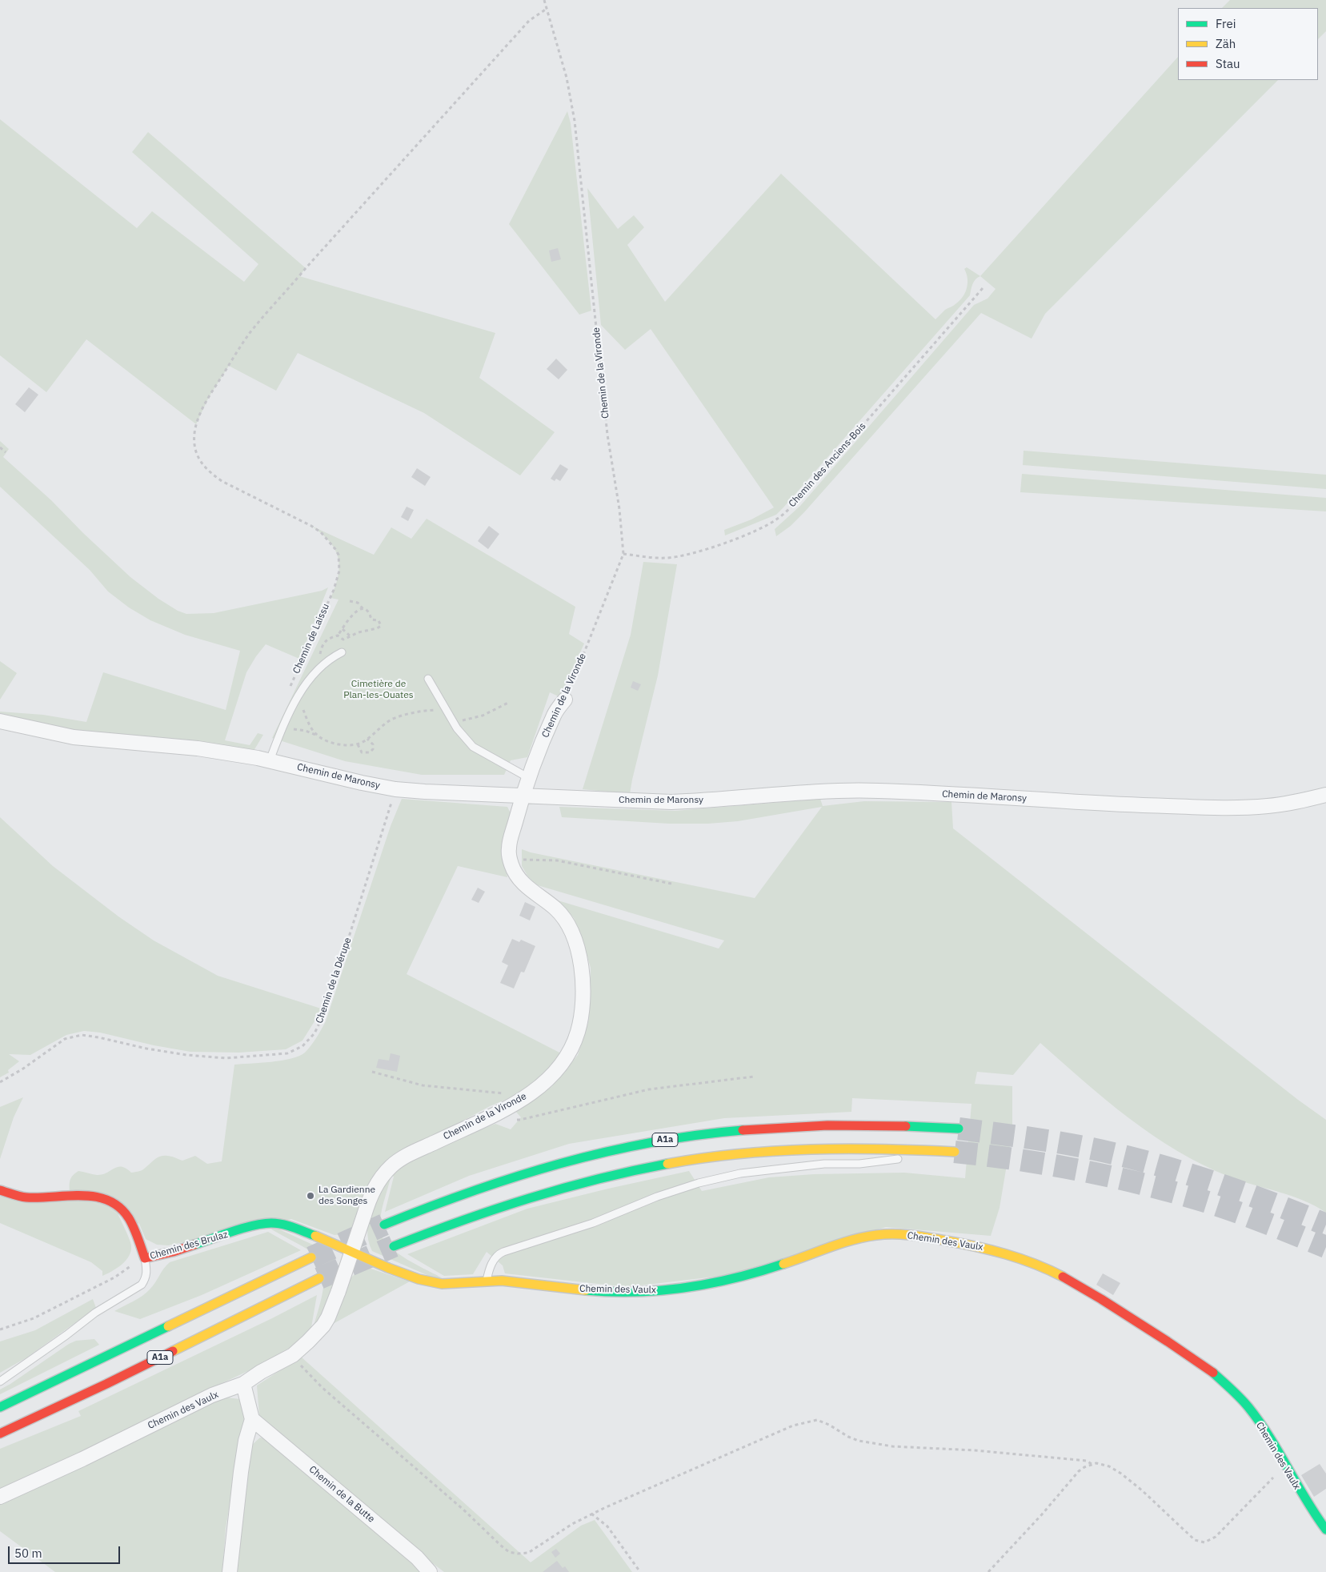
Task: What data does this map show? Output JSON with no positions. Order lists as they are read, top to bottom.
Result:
{
  "streets": {
    "main road": ["A1a", "Chemin des Vaulx", "Chemin des Brulaz"],
    "street": ["Chemin de la Vironde", "Chemin de Maronsy", "Chemin de la Butte"],
    "path": ["Chemin des Anciens-Bois", "Chemin de Laissu", "Chemin de la Dérupe"]
  },
  "crossings": [
    ["Chemin de la Vironde", "Chemin des Anciens-Bois"],
    ["Chemin de la Vironde", "Chemin de Laissu"],
    ["Chemin de la Vironde", "Chemin de Maronsy"],
    ["Chemin de la Vironde", "Chemin des Vaulx"],
    ["Chemin de la Vironde", "Chemin des Brulaz"],
    ["Chemin de Maronsy", "Chemin de la Dérupe"],
    ["Chemin des Vaulx", "Chemin des Brulaz"]
  ],
  "parks": ["Cimetière de Plan-les-Ouates"],
  "places": ["La Gardienne des Songes"],
  "legend": ["Frei", "Zäh", "Stau"],
  "scale_bar": "50 m"
}
